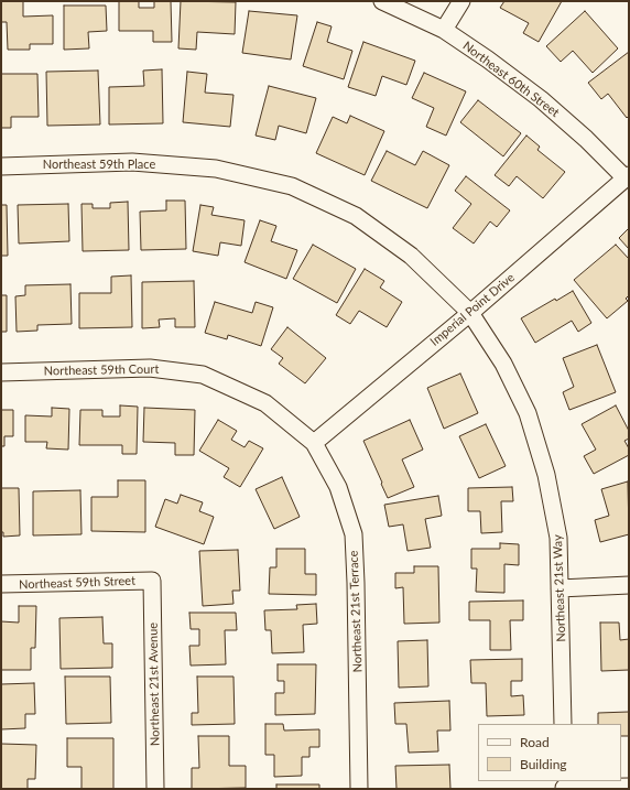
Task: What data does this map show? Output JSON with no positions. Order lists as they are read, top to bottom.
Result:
{
  "streets": {
    "street": [
      "Northeast 60th Street",
      "Northeast 59th Place",
      "Imperial Point Drive",
      "Northeast 59th Court",
      "Northeast 59th Street",
      "Northeast 21st Way",
      "Northeast 21st Terrace",
      "Northeast 21st Avenue"
    ]
  },
  "crossings": [
    ["Northeast 60th Street", "Imperial Point Drive"],
    ["Northeast 59th Place", "Imperial Point Drive"],
    ["Northeast 59th Place", "Northeast 21st Way"],
    ["Imperial Point Drive", "Northeast 59th Court"],
    ["Imperial Point Drive", "Northeast 21st Way"],
    ["Imperial Point Drive", "Northeast 21st Terrace"],
    ["Northeast 59th Court", "Northeast 21st Terrace"],
    ["Northeast 59th Street", "Northeast 21st Avenue"]
  ],
  "legend": ["Road", "Building"]
}
